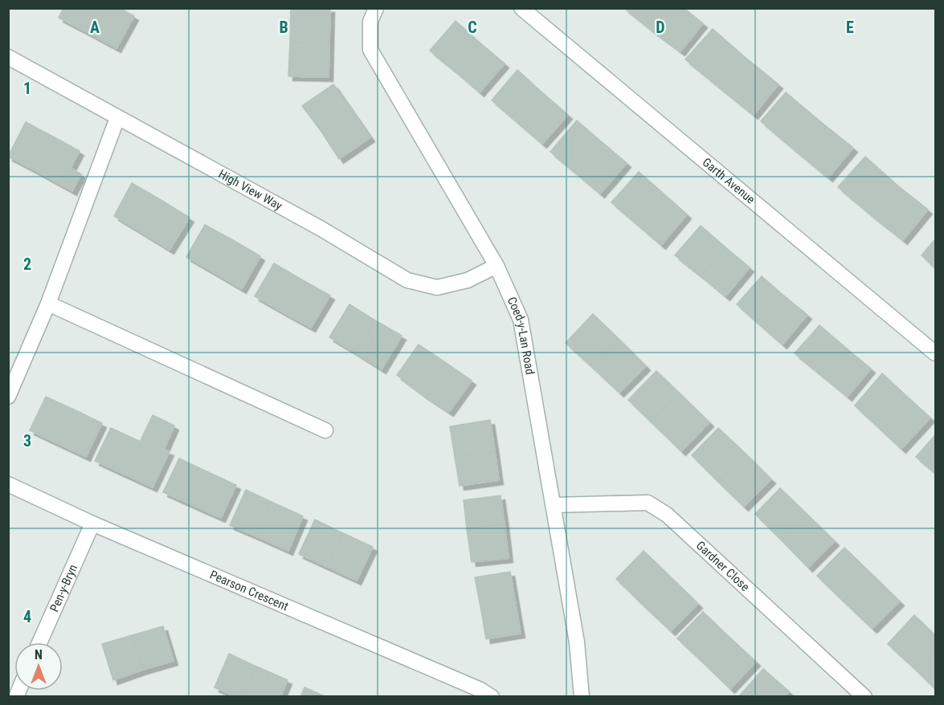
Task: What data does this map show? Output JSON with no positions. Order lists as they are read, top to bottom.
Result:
{
  "streets": {
    "street": [
      "Garth Avenue",
      "High View Way",
      "Coed-y-Lan Road",
      "Gardner Close",
      "Pen-y-Bryn",
      "Pearson Crescent"
    ]
  },
  "crossings": [
    ["High View Way", "Coed-y-Lan Road"],
    ["Coed-y-Lan Road", "Gardner Close"],
    ["Pen-y-Bryn", "Pearson Crescent"]
  ],
  "north": "top",
  "grid": {
    "columns": [
      "A",
      "B",
      "C",
      "D",
      "E"
    ],
    "rows": [
      "1",
      "2",
      "3",
      "4"
    ]
  }
}
